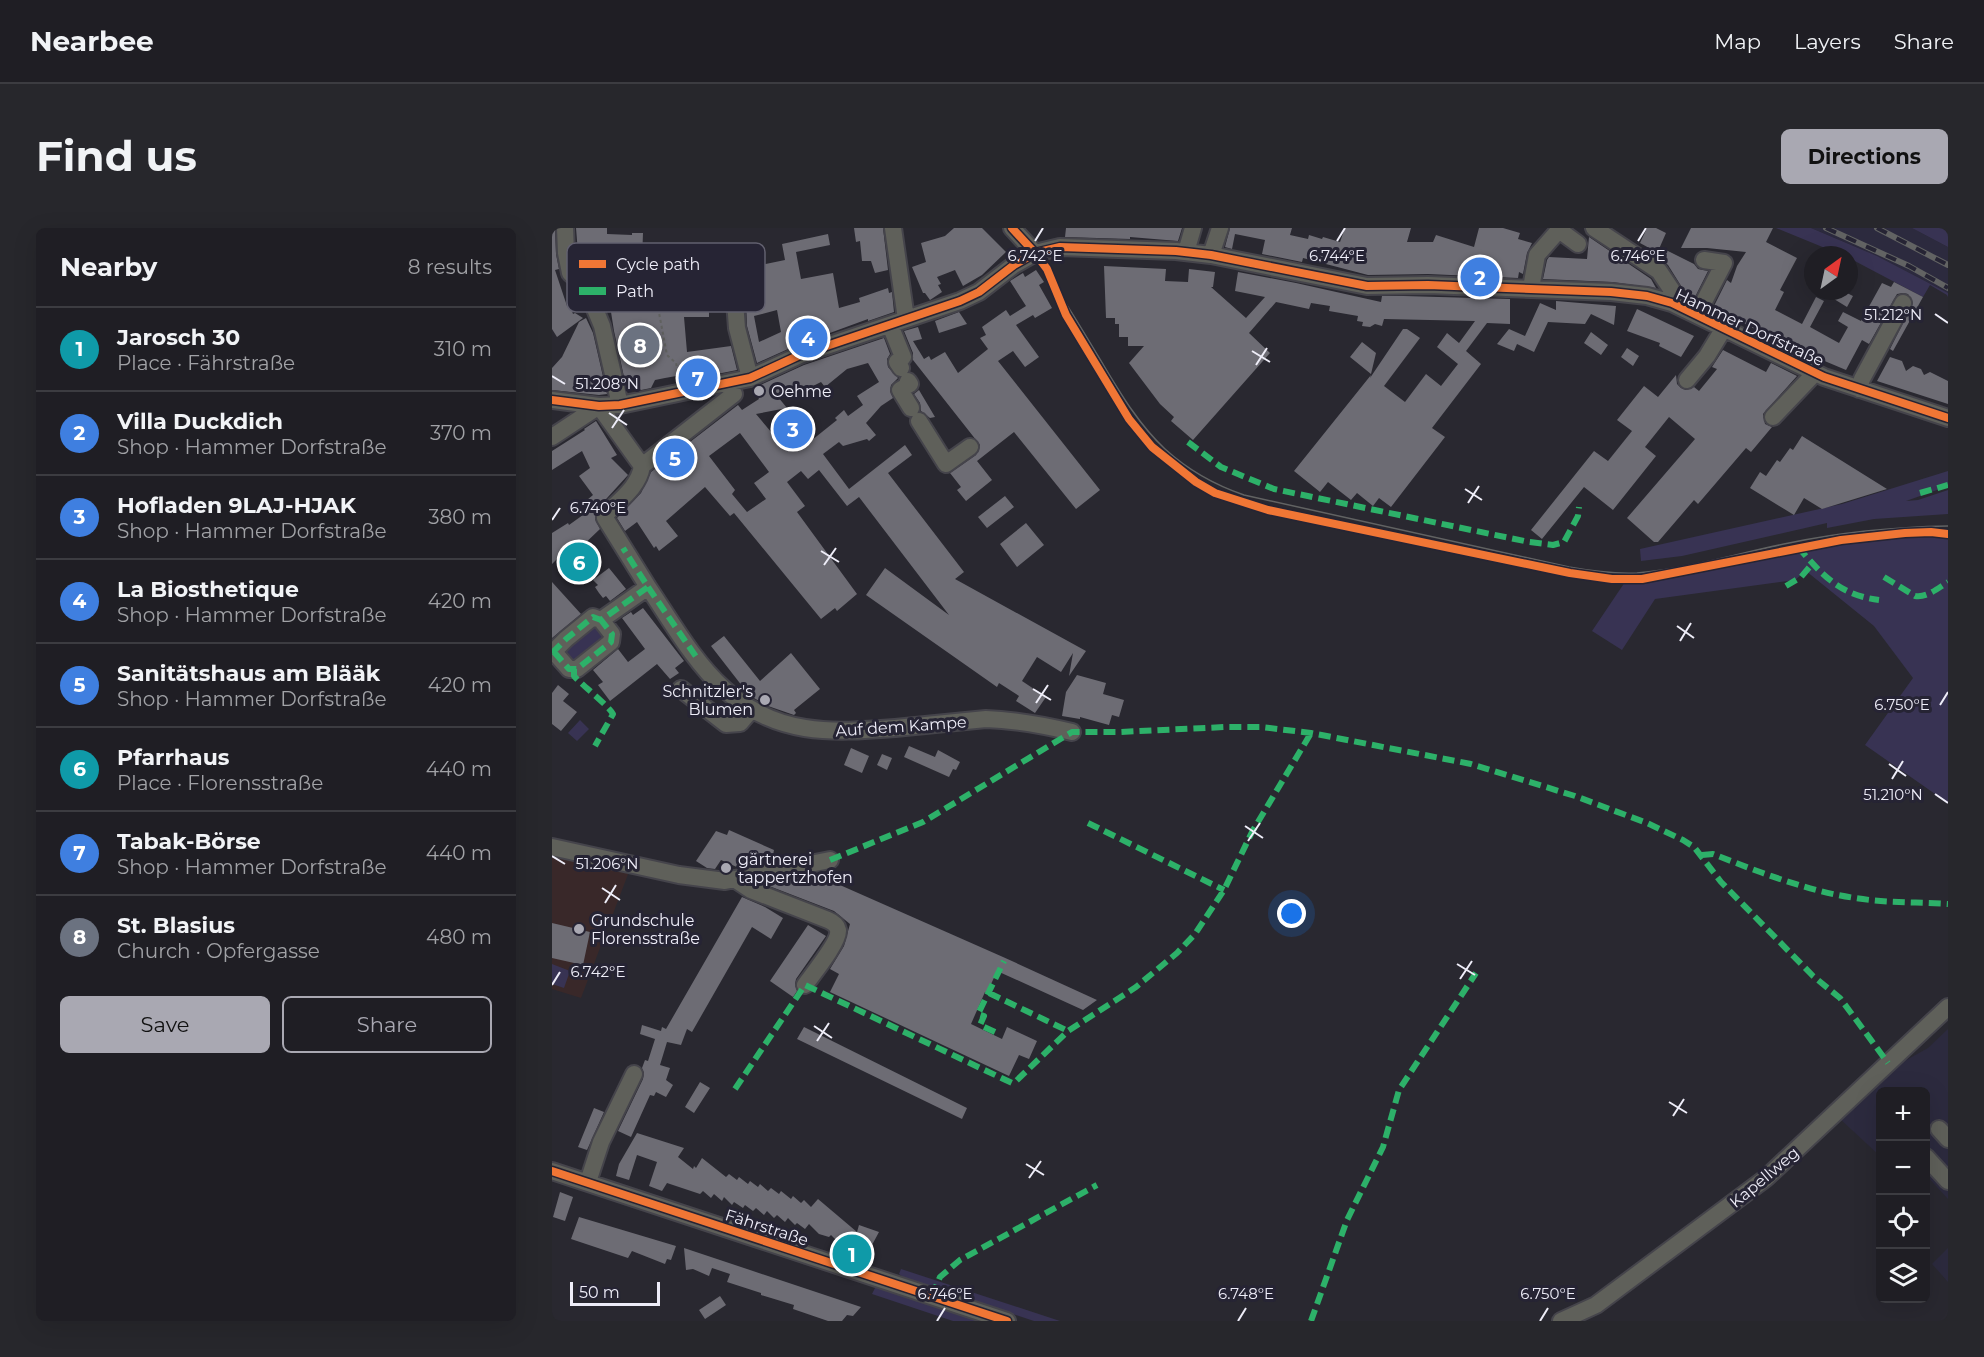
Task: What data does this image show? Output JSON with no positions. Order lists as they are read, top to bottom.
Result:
{
  "streets": {
    "street": [
      "Hammer Dorfstraße",
      "Auf dem Kampe",
      "Kapellweg",
      "Fährstraße"
    ]
  },
  "places": [
    "Oehme",
    "Schnitzler's Blumen",
    "gärtnerei tappertzhofen",
    "Grundschule Florensstraße"
  ],
  "legend": ["Cycle path", "Path"],
  "scale_bar": "50 m",
  "north": "top right",
  "page": {
    "header": "Nearbee",
    "nav": ["Map", "Layers", "Share"],
    "buttons": [
      "Directions",
      ["Save", "Share"]
    ],
    "title": "Find us",
    "heading": ["Nearby", "8 results"],
    "pins": [
      "2",
      "4",
      "8",
      "7",
      "3",
      "5",
      "6",
      "1"
    ],
    "list": [
      {
        "mark": "1",
        "name": "Jarosch 30",
        "note": "Place · Fährstraße",
        "value": "310 m"
      },
      {
        "mark": "2",
        "name": "Villa Duckdich",
        "note": "Shop · Hammer Dorfstraße",
        "value": "370 m"
      },
      {
        "mark": "3",
        "name": "Hofladen 9LAJ-HJAK",
        "note": "Shop · Hammer Dorfstraße",
        "value": "380 m"
      },
      {
        "mark": "4",
        "name": "La Biosthetique",
        "note": "Shop · Hammer Dorfstraße",
        "value": "420 m"
      },
      {
        "mark": "5",
        "name": "Sanitätshaus am Blääk",
        "note": "Shop · Hammer Dorfstraße",
        "value": "420 m"
      },
      {
        "mark": "6",
        "name": "Pfarrhaus",
        "note": "Place · Florensstraße",
        "value": "440 m"
      },
      {
        "mark": "7",
        "name": "Tabak-Börse",
        "note": "Shop · Hammer Dorfstraße",
        "value": "440 m"
      },
      {
        "mark": "8",
        "name": "St. Blasius",
        "note": "Church · Opfergasse",
        "value": "480 m"
      }
    ],
    "map_buttons": ["+", "−"],
    "scale": "50 m"
  },
  "coordinates": [
    "6.742°E",
    "6.744°E",
    "6.746°E",
    "51.212°N",
    "51.208°N",
    "6.740°E",
    "6.750°E",
    "51.210°N",
    "51.206°N",
    "6.748°E"
  ]
}
